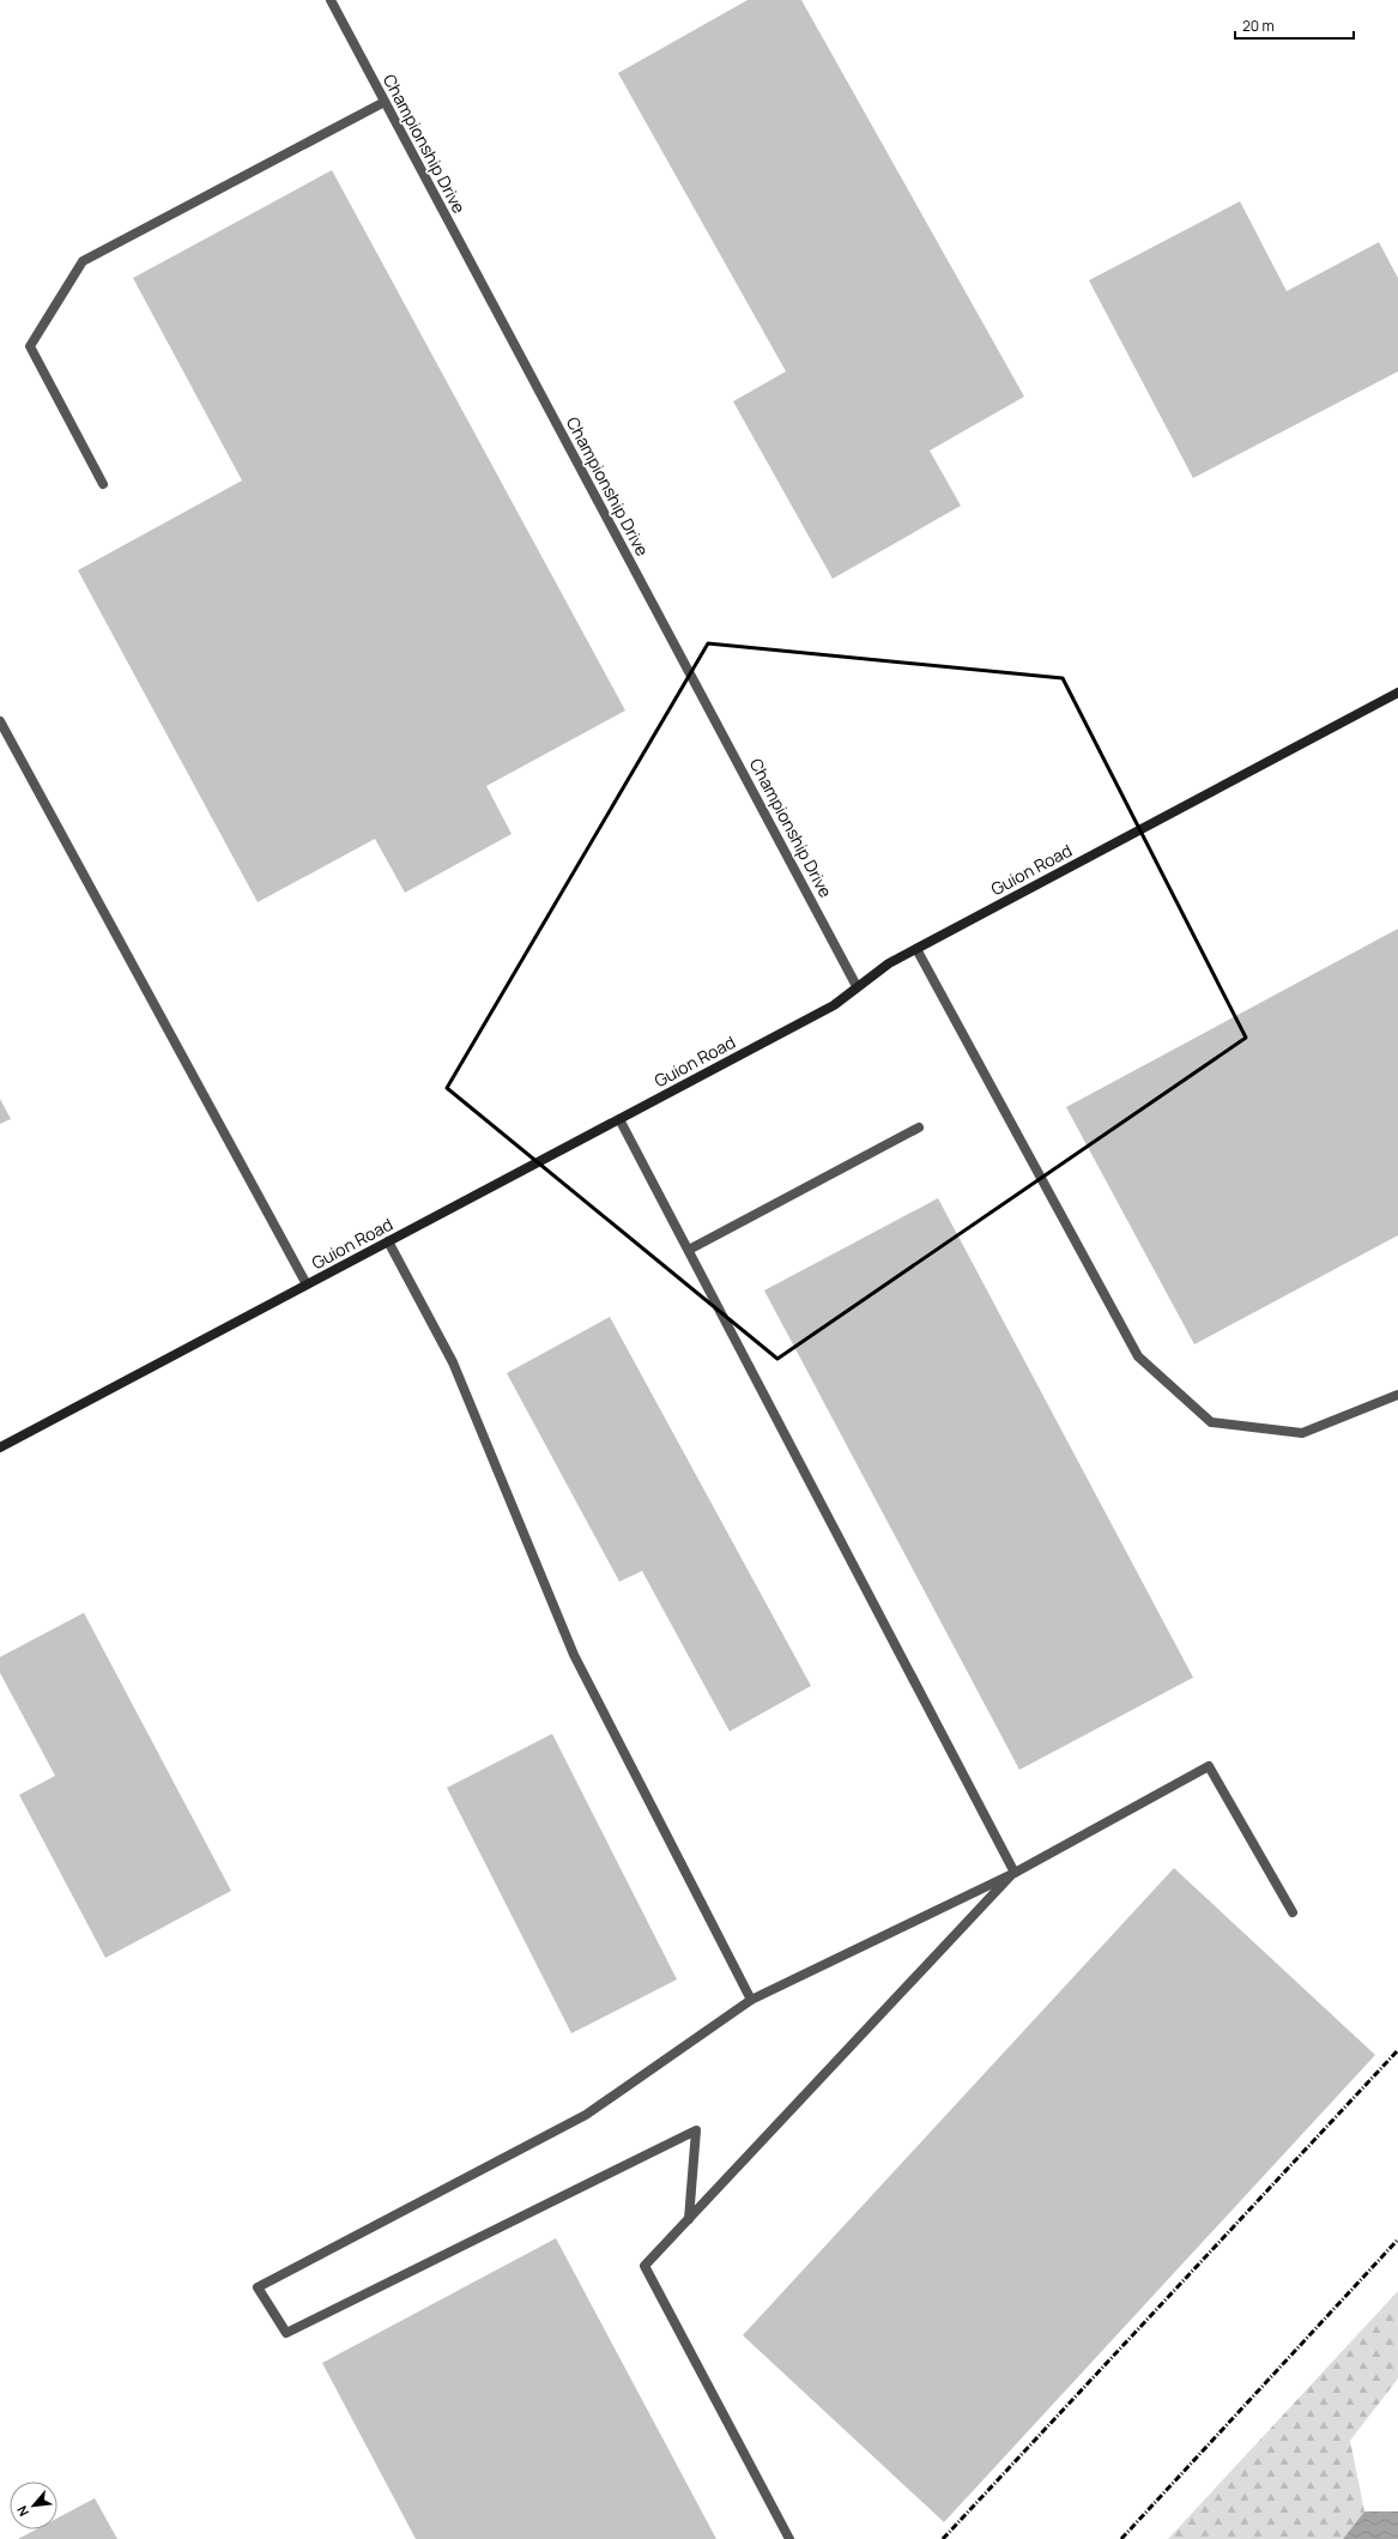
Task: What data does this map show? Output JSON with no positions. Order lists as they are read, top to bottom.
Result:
{
  "streets": {
    "street": ["Championship Drive", "Guion Road"]
  },
  "crossings": [
    ["Championship Drive", "Guion Road"]
  ],
  "scale_bar": "20 m",
  "north": "bottom left"
}
